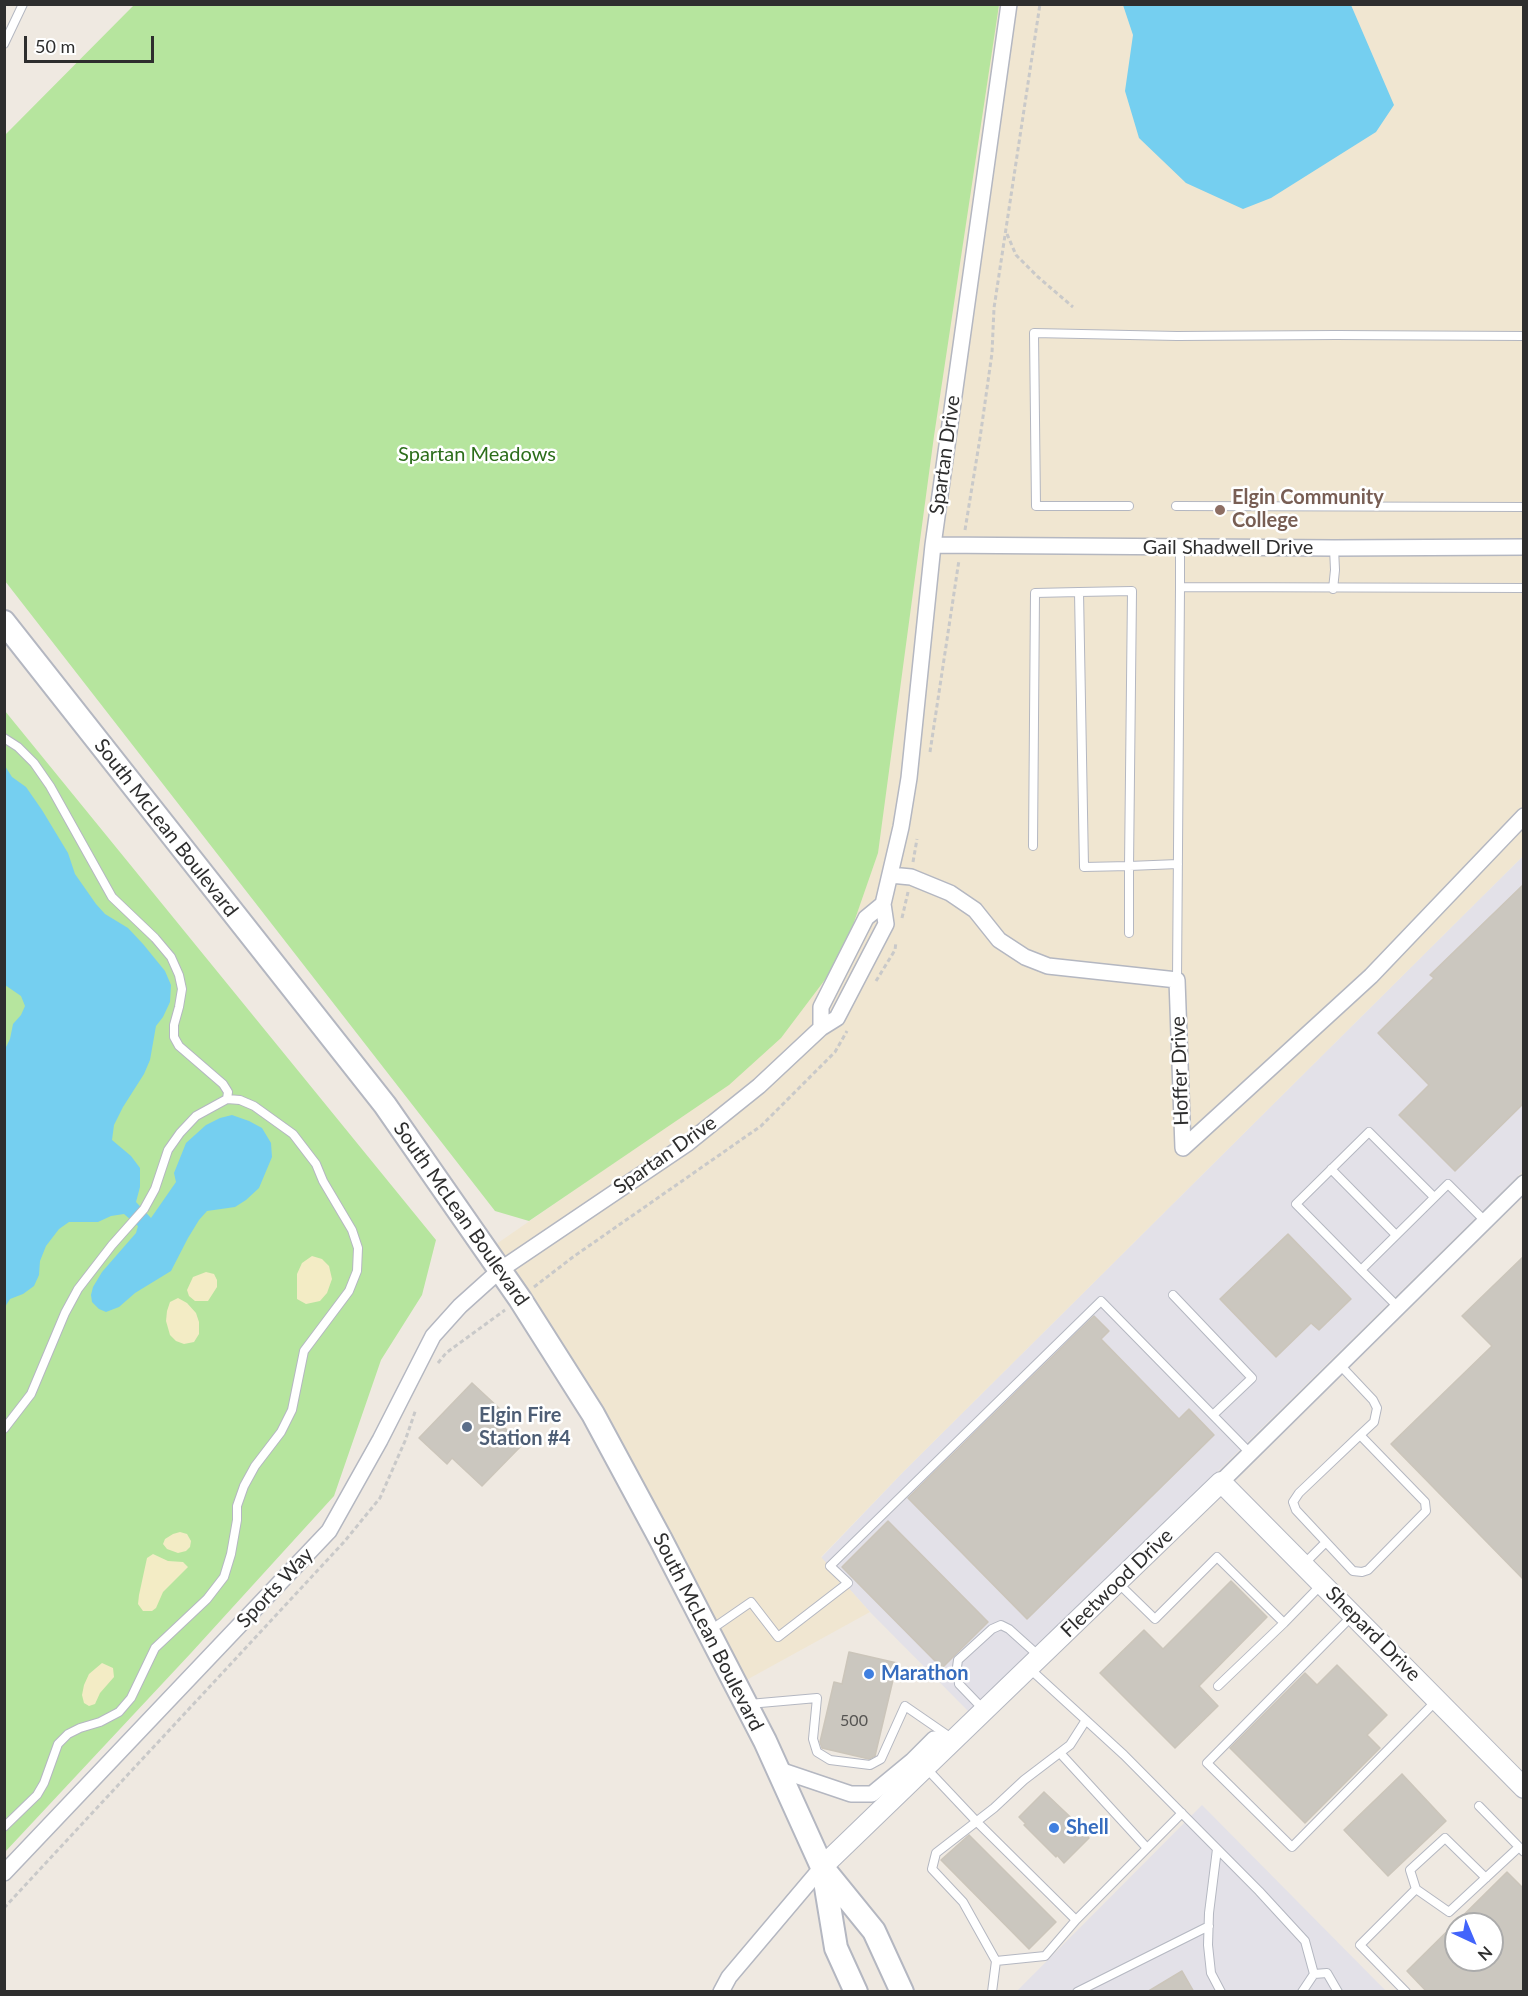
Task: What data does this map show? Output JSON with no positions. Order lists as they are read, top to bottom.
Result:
{
  "streets": {
    "main road": ["South McLean Boulevard"],
    "street": [
      "Spartan Drive",
      "Gail Shadwell Drive",
      "Hoffer Drive",
      "Fleetwood Drive",
      "Sports Way",
      "Shepard Drive"
    ]
  },
  "crossings": [
    ["Spartan Drive", "Gail Shadwell Drive"],
    ["Spartan Drive", "South McLean Boulevard"],
    ["Spartan Drive", "Sports Way"],
    ["South McLean Boulevard", "Fleetwood Drive"],
    ["South McLean Boulevard", "Sports Way"],
    ["Fleetwood Drive", "Shepard Drive"]
  ],
  "parks": ["Spartan Meadows"],
  "places": [
    "Elgin Community College",
    "Elgin Fire Station #4",
    "Marathon",
    "Shell"
  ],
  "house_numbers": ["500"],
  "scale_bar": "50 m",
  "north": "bottom right"
}
